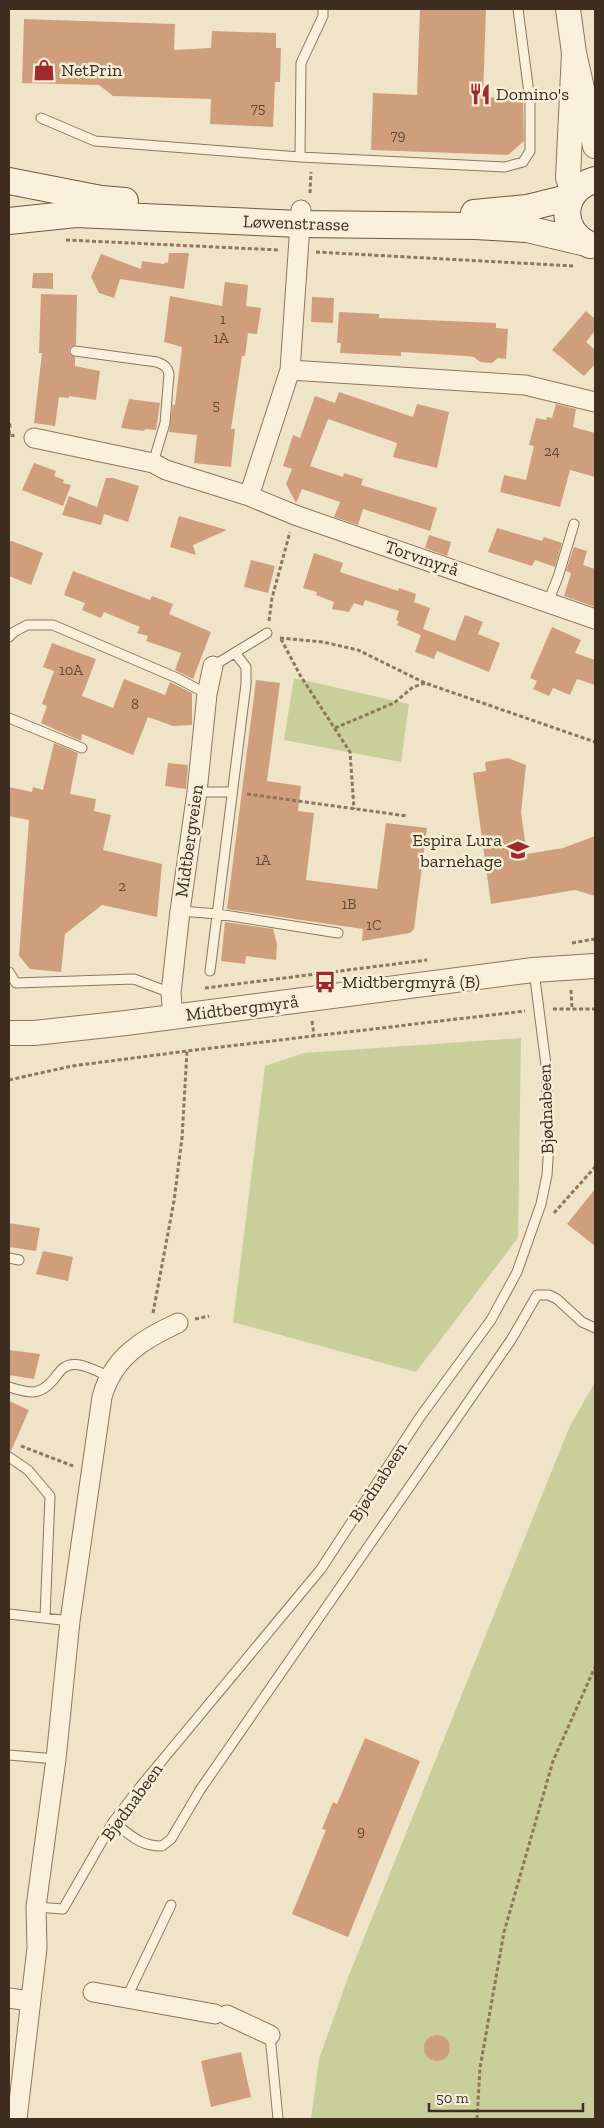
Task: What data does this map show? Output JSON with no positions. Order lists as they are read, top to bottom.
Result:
{
  "streets": {
    "main road": ["Løwenstrasse"],
    "street": ["Torvmyrå", "Midtbergveien", "Midtbergmyrå"],
    "lane": ["Bjødnabeen"]
  },
  "crossings": [
    ["Midtbergveien", "Midtbergmyrå"],
    ["Midtbergmyrå", "Bjødnabeen"]
  ],
  "places": {
    "shop": ["NetPrin"],
    "restaurant": ["Domino's"],
    "school or university": ["Espira Lura barnehage"],
    "bus stop": ["Midtbergmyrå (B)"]
  },
  "house_numbers": [
    "75",
    "79",
    "1",
    "1A",
    "5",
    "24",
    "10A",
    "8",
    "1A",
    "2",
    "1B",
    "1C",
    "9"
  ],
  "scale_bar": "50 m"
}
